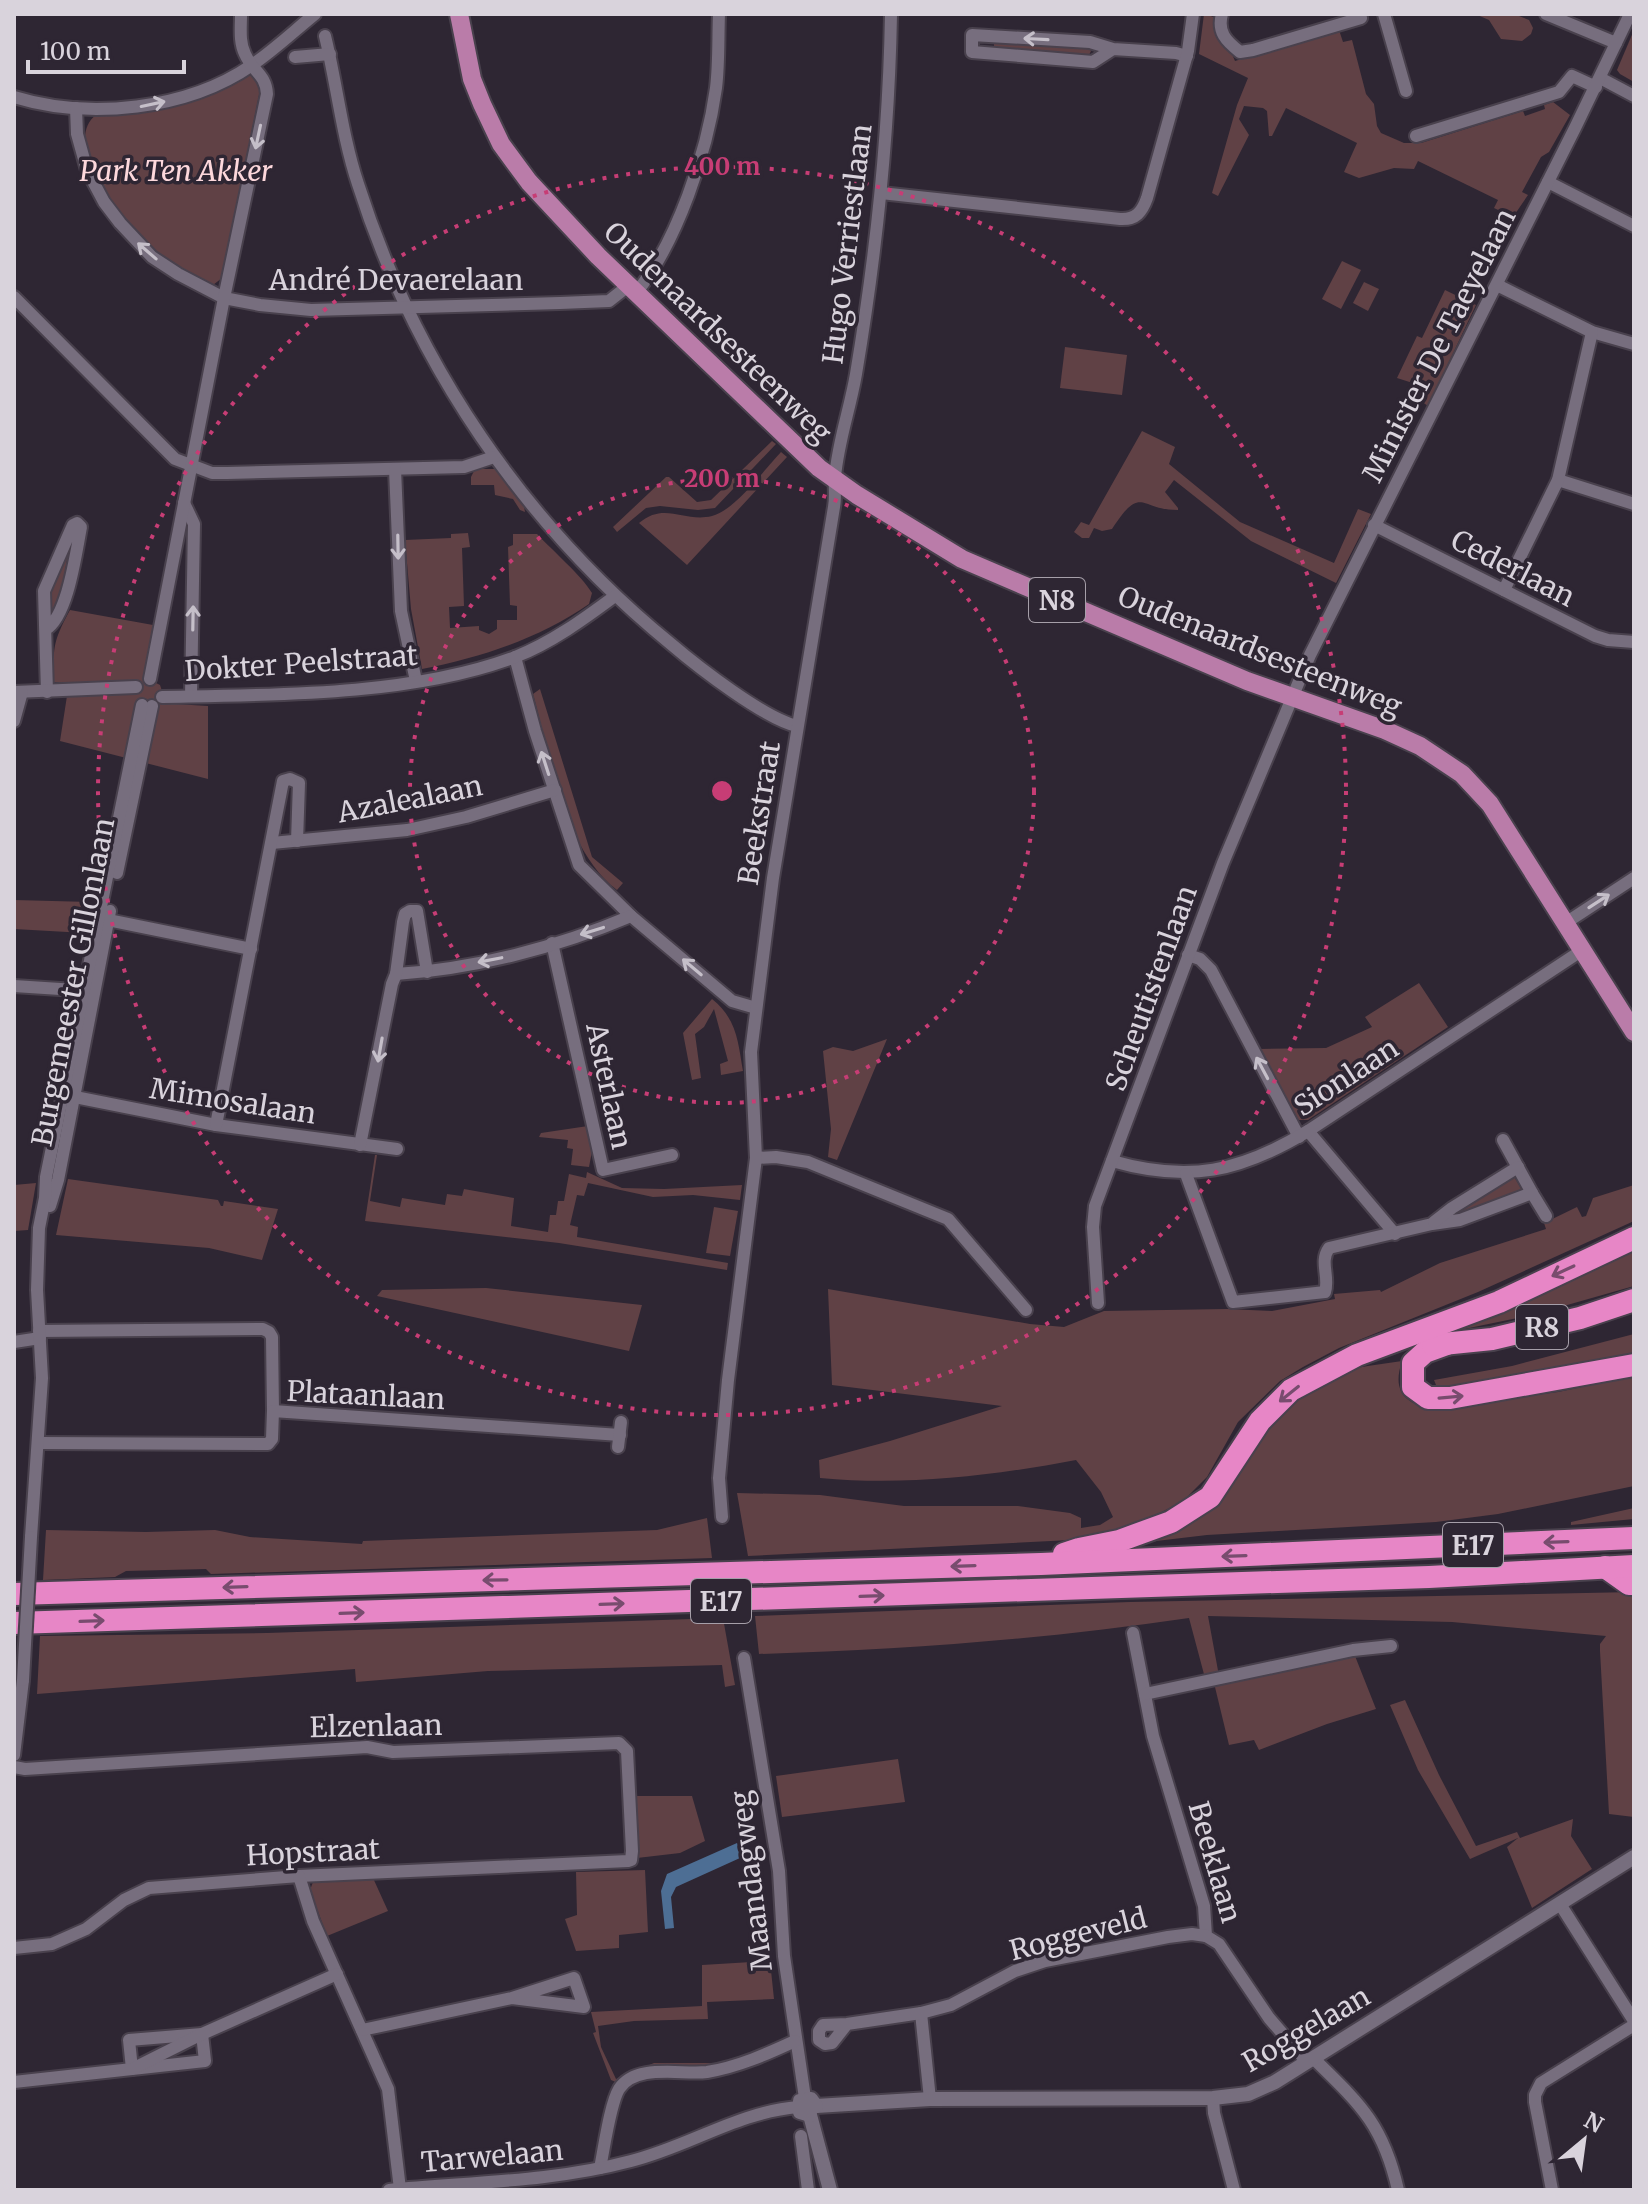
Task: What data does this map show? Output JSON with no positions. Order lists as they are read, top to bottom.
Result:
{
  "streets": {
    "highway": ["R8", "E17"],
    "main road": ["Oudenaardsesteenweg", "N8"],
    "street": [
      "Hugo Verriestlaan",
      "André Devaerelaan",
      "Minister De Taeyelaan",
      "Cederlaan",
      "Dokter Peelstraat",
      "Azalealaan",
      "Beekstraat",
      "Burgemeester Gillonlaan",
      "Scheutistenlaan",
      "Sionlaan",
      "Asterlaan",
      "Mimosalaan",
      "Plataanlaan",
      "Elzenlaan",
      "Hopstraat",
      "Beeklaan",
      "Maandagweg",
      "Roggeveld",
      "Roggelaan",
      "Tarwelaan"
    ]
  },
  "crossings": [
    ["Hugo Verriestlaan", "Oudenaardsesteenweg"],
    ["Hugo Verriestlaan", "Beekstraat"],
    ["André Devaerelaan", "Oudenaardsesteenweg"],
    ["Oudenaardsesteenweg", "Minister De Taeyelaan"],
    ["Oudenaardsesteenweg", "Beekstraat"],
    ["Oudenaardsesteenweg", "Scheutistenlaan"],
    ["Oudenaardsesteenweg", "Sionlaan"],
    ["Minister De Taeyelaan", "Cederlaan"],
    ["Minister De Taeyelaan", "Scheutistenlaan"],
    ["Dokter Peelstraat", "Burgemeester Gillonlaan"],
    ["Burgemeester Gillonlaan", "Mimosalaan"],
    ["Burgemeester Gillonlaan", "Plataanlaan"],
    ["Scheutistenlaan", "Sionlaan"],
    ["Elzenlaan", "Hopstraat"],
    ["Beeklaan", "Roggeveld"],
    ["Beeklaan", "Roggelaan"],
    ["Maandagweg", "Roggelaan"],
    ["Maandagweg", "Tarwelaan"],
    ["Roggelaan", "Tarwelaan"]
  ],
  "one_way": ["André Devaerelaan"],
  "parks": ["Park Ten Akker"],
  "scale_bar": "100 m",
  "north": "top right",
  "rings": ["400 m", "200 m"]
}
